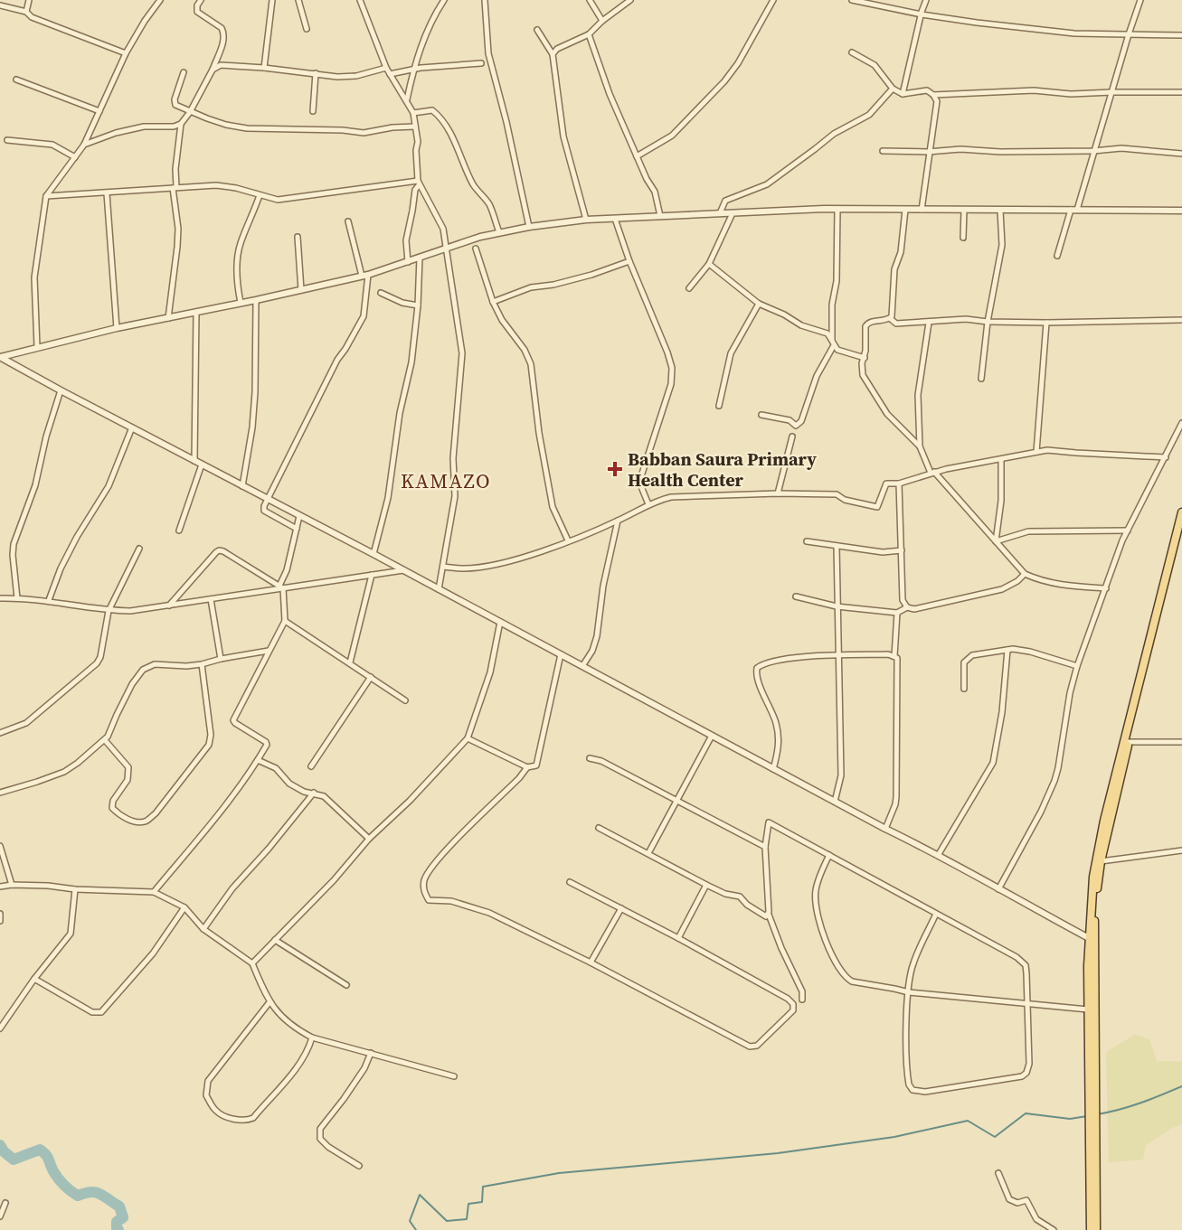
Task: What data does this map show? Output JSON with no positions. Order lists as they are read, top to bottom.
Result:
{
  "districts": ["KAMAZO"],
  "places": {
    "health": ["Babban Saura Primary Health Center"]
  }
}
